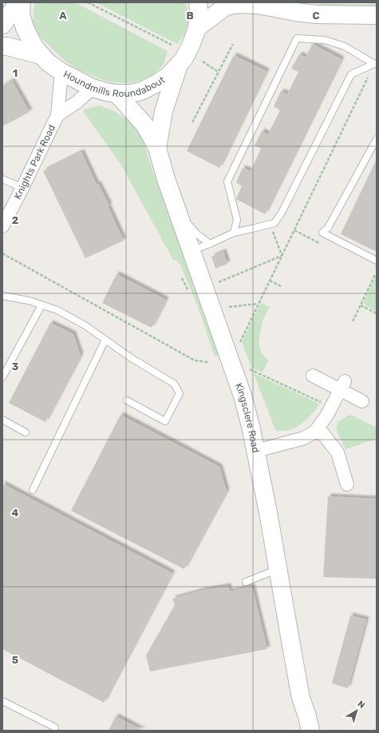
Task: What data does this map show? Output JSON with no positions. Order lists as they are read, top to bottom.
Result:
{
  "streets": {
    "street": ["Houndmills Roundabout", "Knights Park Road", "Kingsclere Road"]
  },
  "crossings": [
    ["Houndmills Roundabout", "Knights Park Road"],
    ["Houndmills Roundabout", "Kingsclere Road"]
  ],
  "north": "top right",
  "grid": {
    "columns": ["A", "B", "C"],
    "rows": [
      "1",
      "2",
      "3",
      "4",
      "5"
    ]
  }
}
